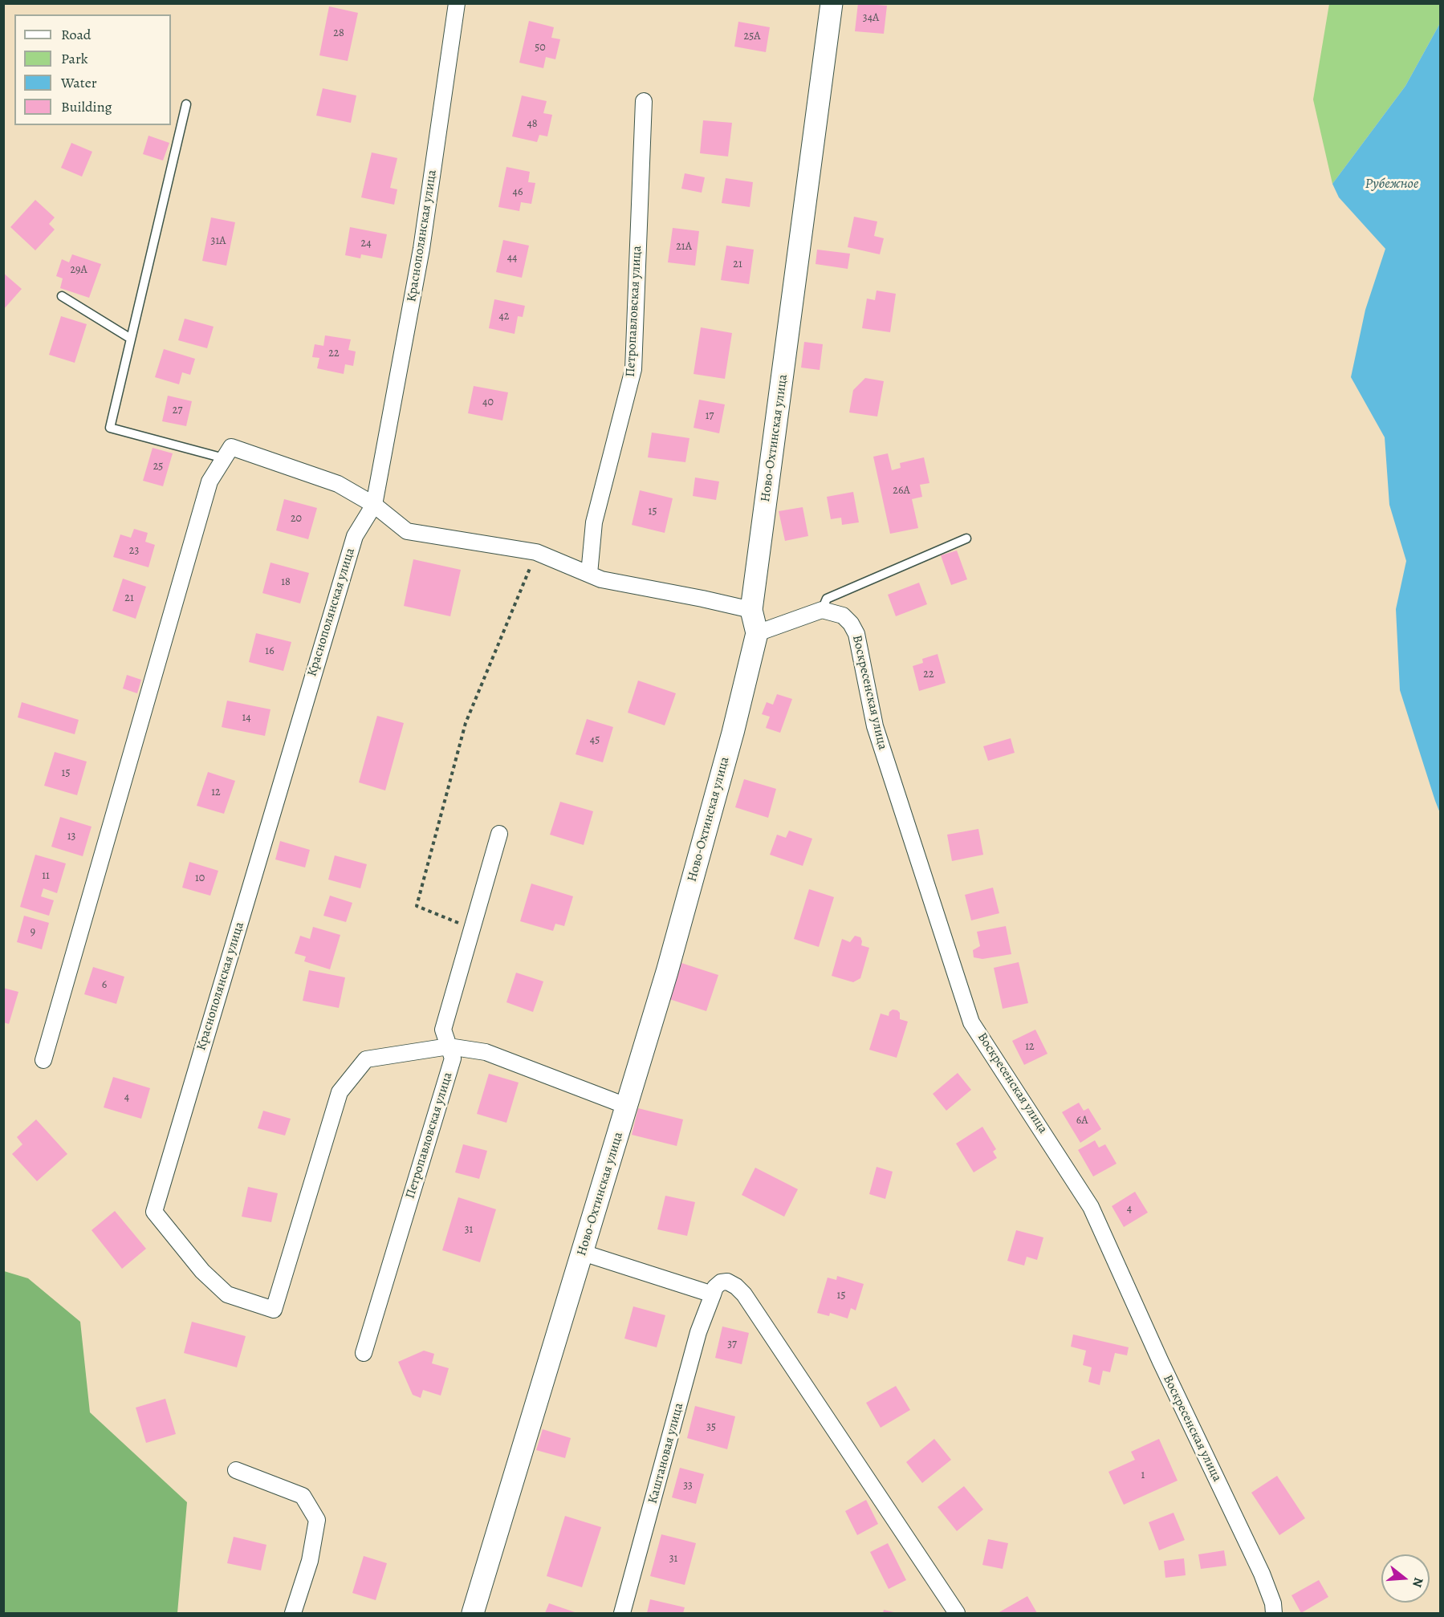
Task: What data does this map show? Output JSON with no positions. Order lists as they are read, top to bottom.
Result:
{
  "streets": {
    "street": [
      "Краснополянская улица",
      "Петропавловская улица",
      "Ново-Охтинская улица",
      "Воскресенская улица",
      "Каштановая улица"
    ]
  },
  "crossings": [
    ["Краснополянская улица", "Петропавловская улица"]
  ],
  "water": ["Рубежное"],
  "house_numbers": [
    "34А",
    "28",
    "25А",
    "50",
    "48",
    "46",
    "31А",
    "24",
    "21А",
    "44",
    "21",
    "29А",
    "42",
    "22",
    "40",
    "27",
    "17",
    "25",
    "26А",
    "15",
    "20",
    "23",
    "18",
    "21",
    "16",
    "22",
    "14",
    "45",
    "15",
    "12",
    "13",
    "11",
    "10",
    "9",
    "6",
    "12",
    "4",
    "6А",
    "4",
    "31",
    "15",
    "37",
    "35",
    "1",
    "33",
    "31"
  ],
  "legend": [
    "Road",
    "Park",
    "Water",
    "Building"
  ],
  "north": "right"
}
